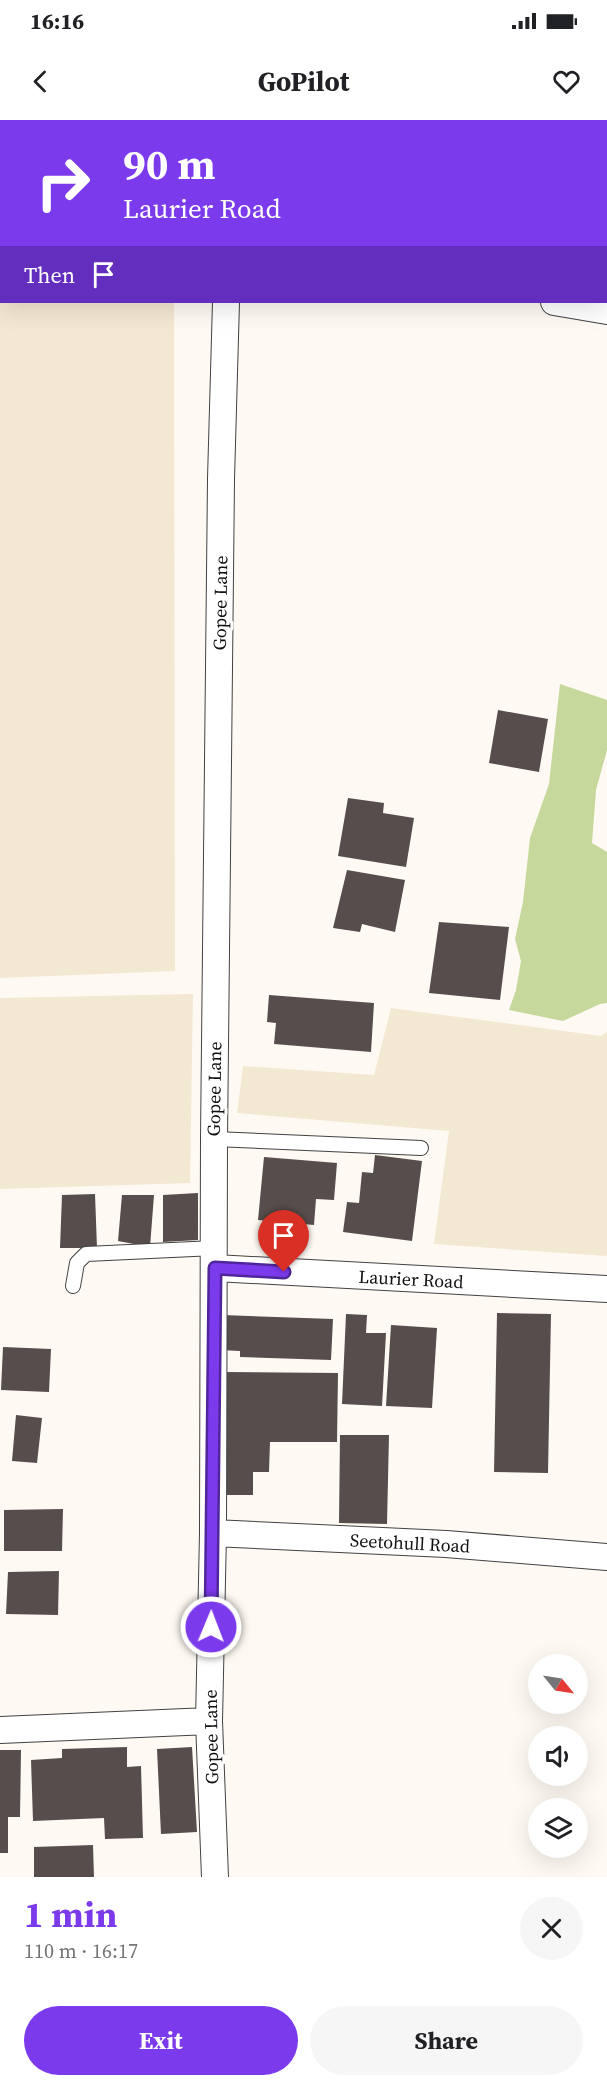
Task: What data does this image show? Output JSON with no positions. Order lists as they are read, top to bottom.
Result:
{
  "streets": {
    "street": ["Gopee Lane", "Laurier Road", "Seetohull Road"]
  },
  "crossings": [
    ["Gopee Lane", "Laurier Road"],
    ["Gopee Lane", "Seetohull Road"]
  ],
  "north": "bottom right",
  "page": {
    "status": "16:16",
    "header": "GoPilot",
    "turn": ["90 m", "Laurier Road"],
    "then": "Then",
    "heading": ["1 min", "110 m · 16:17"],
    "buttons": ["Exit", "Share"]
  }
}
